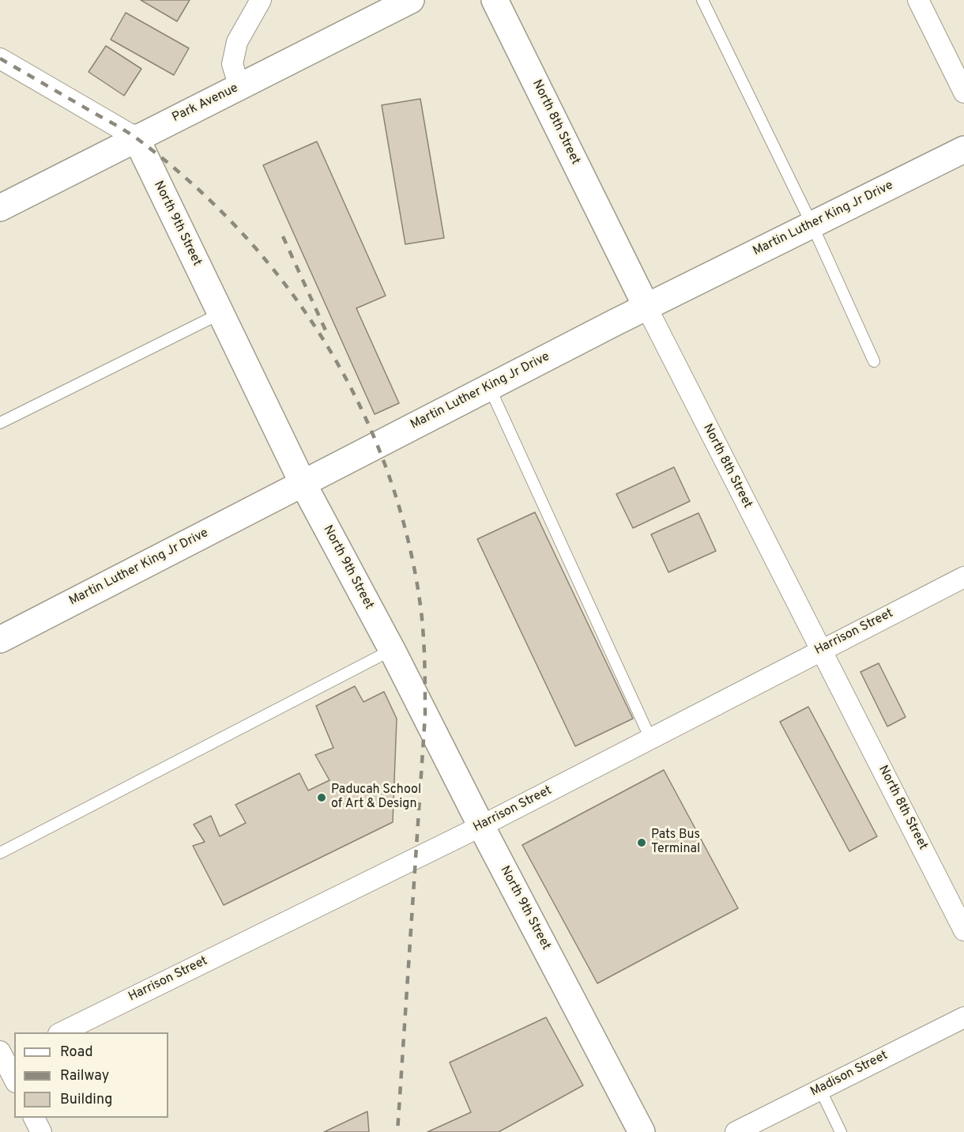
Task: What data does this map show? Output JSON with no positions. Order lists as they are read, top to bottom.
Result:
{
  "streets": {
    "main road": [
      "Park Avenue",
      "North 8th Street",
      "Martin Luther King Jr Drive",
      "North 9th Street"
    ],
    "street": ["Harrison Street", "Madison Street"]
  },
  "crossings": [
    ["Park Avenue", "North 9th Street"],
    ["North 8th Street", "Martin Luther King Jr Drive"],
    ["North 8th Street", "Harrison Street"],
    ["Martin Luther King Jr Drive", "North 9th Street"],
    ["North 9th Street", "Harrison Street"]
  ],
  "places": ["Paducah School of Art & Design", "Pats Bus Terminal"],
  "legend": ["Road", "Railway", "Building"]
}
